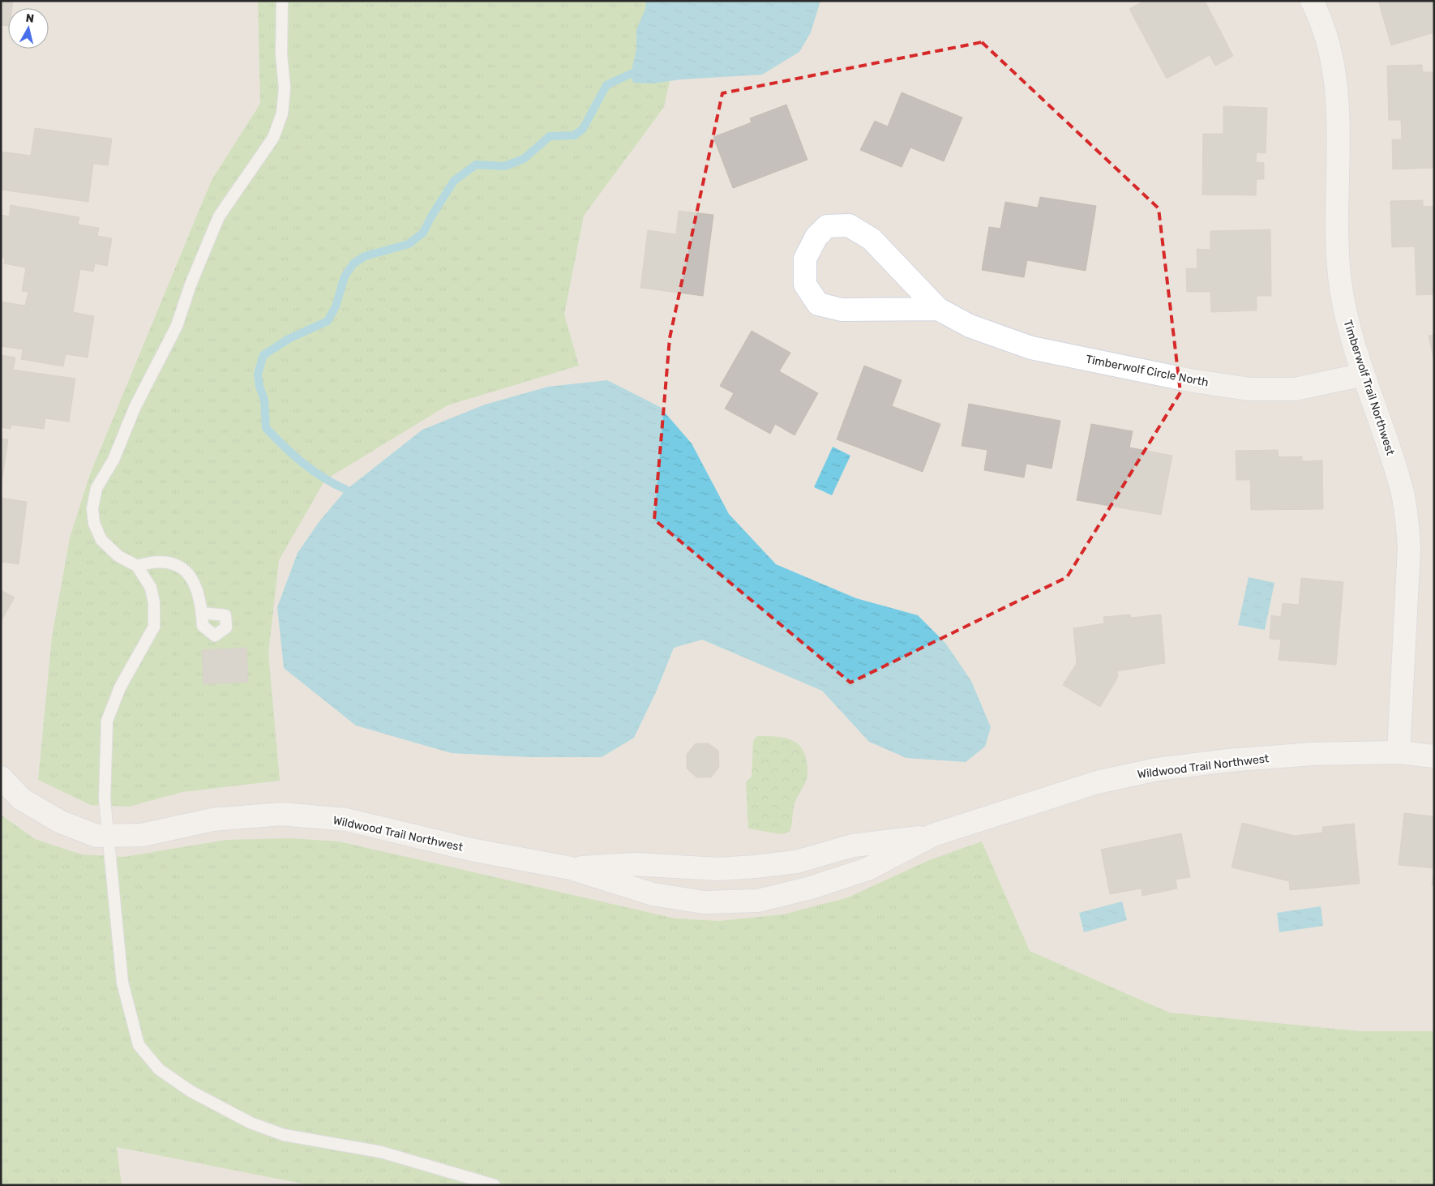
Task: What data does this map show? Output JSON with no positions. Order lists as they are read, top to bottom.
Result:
{
  "streets": {
    "street": ["Timberwolf Circle North", "Timberwolf Trail Northwest", "Wildwood Trail Northwest"]
  },
  "crossings": [
    ["Timberwolf Circle North", "Timberwolf Trail Northwest"],
    ["Timberwolf Trail Northwest", "Wildwood Trail Northwest"]
  ],
  "north": "top"
}
